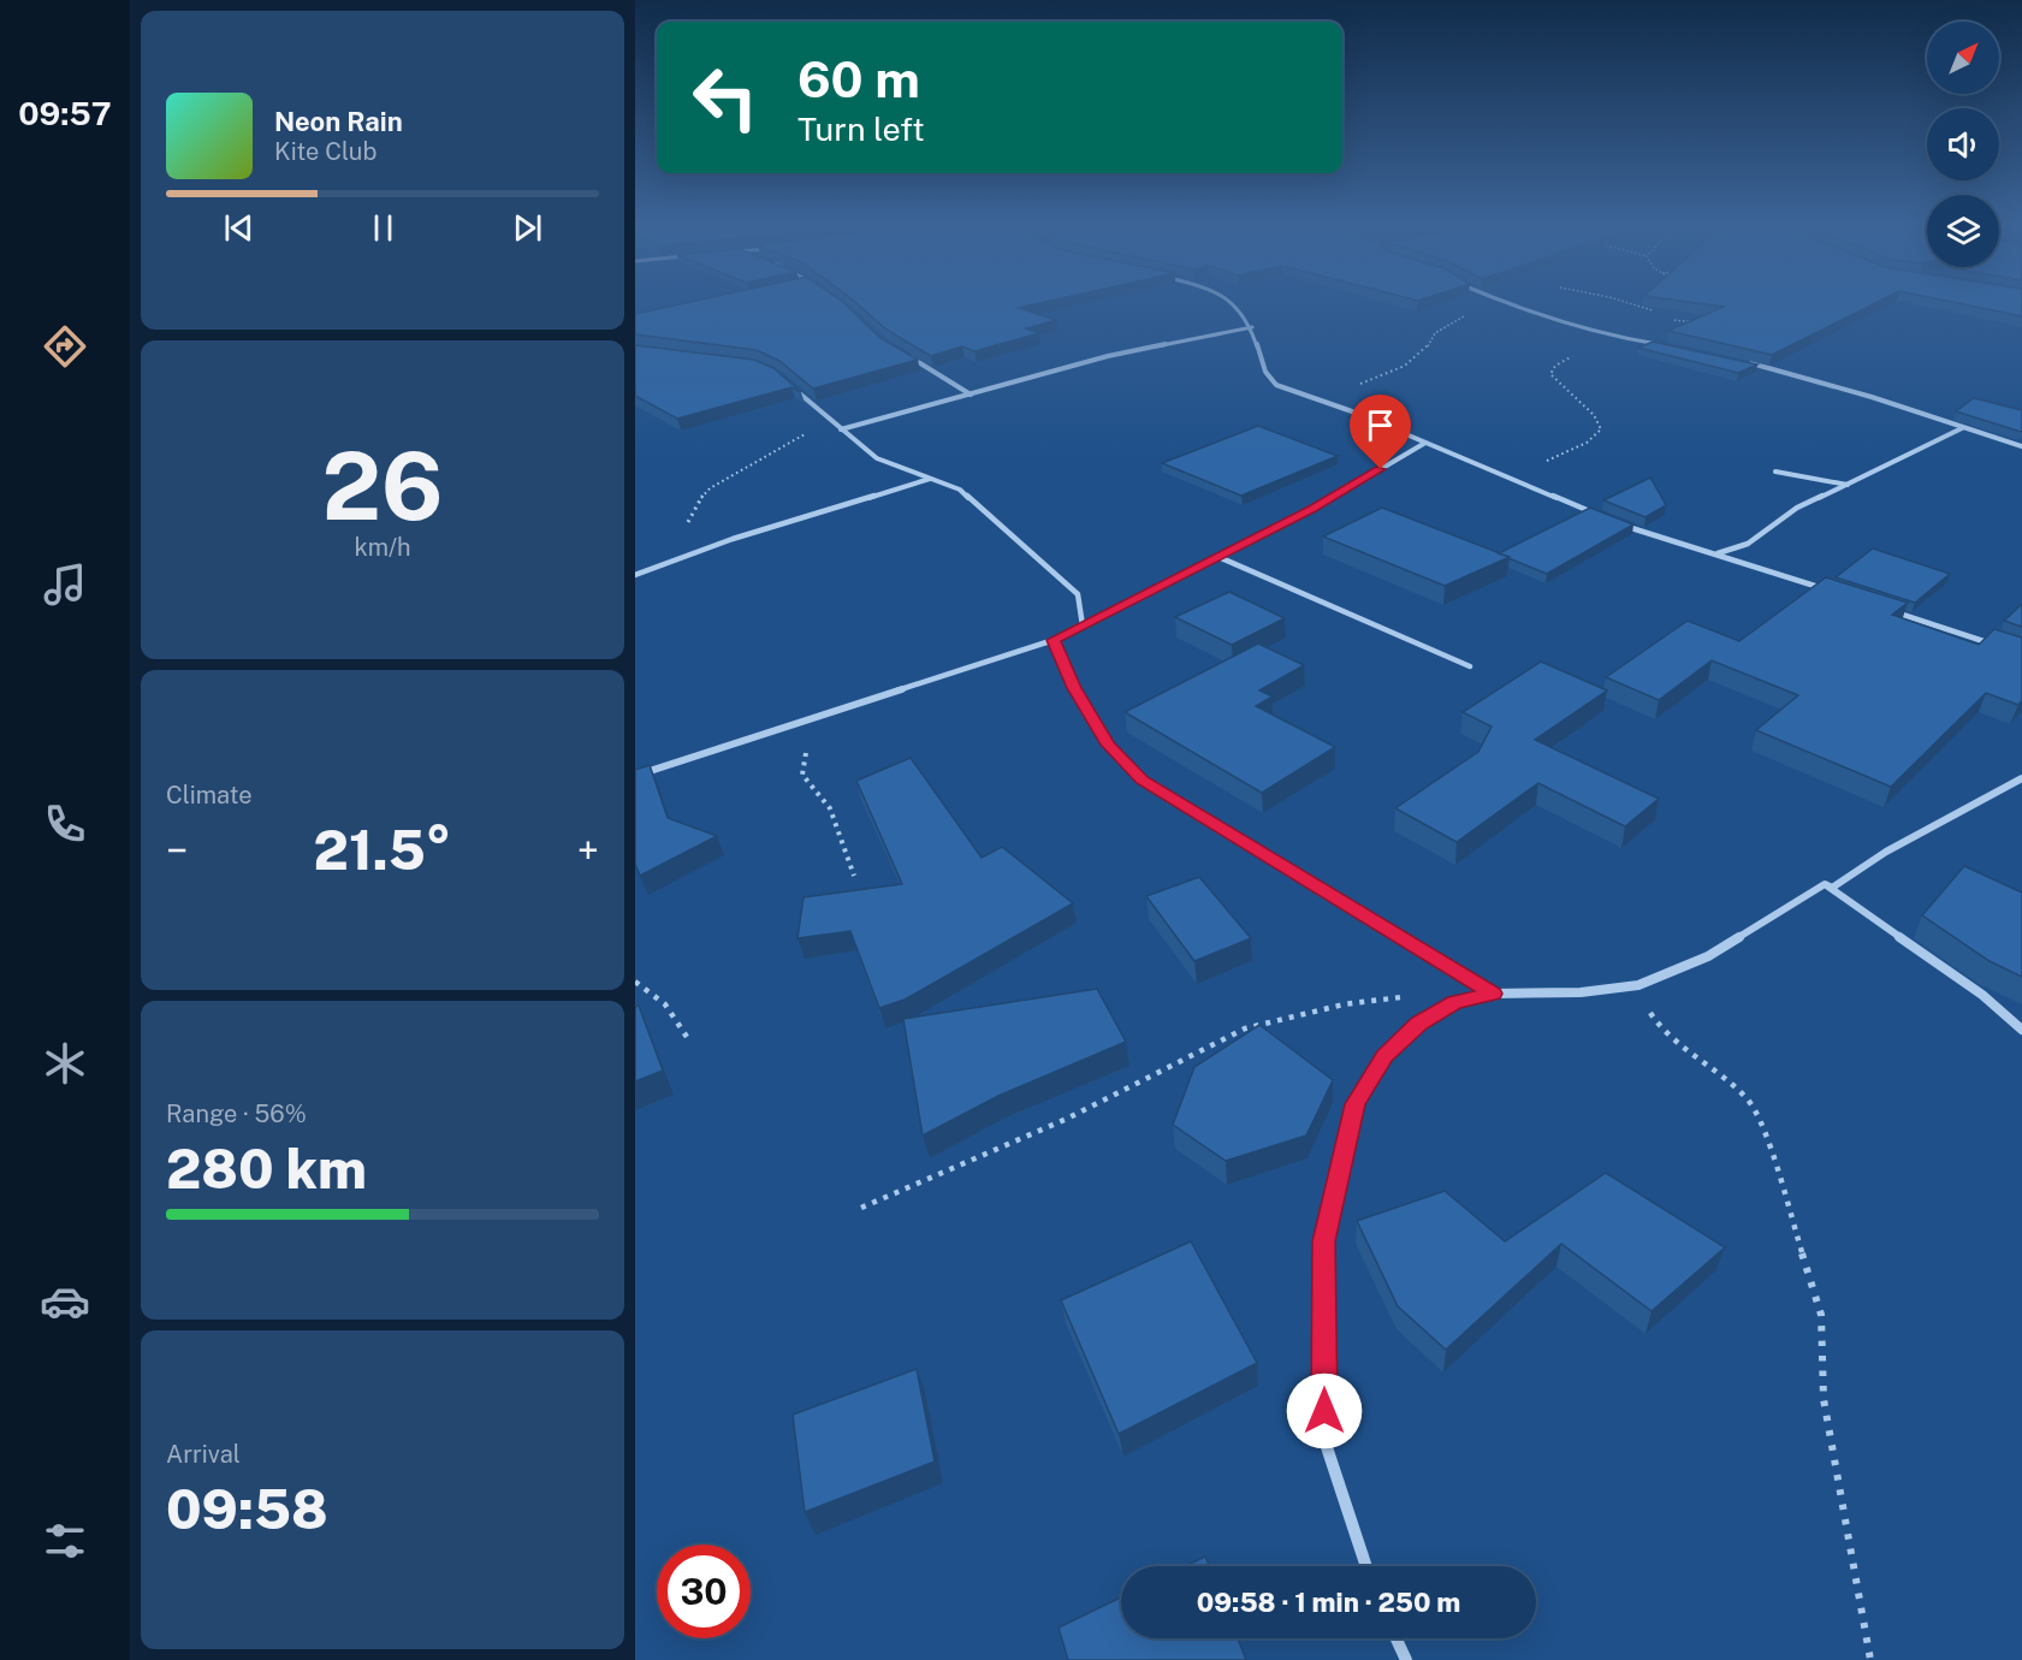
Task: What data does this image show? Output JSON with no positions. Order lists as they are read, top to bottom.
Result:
{
  "north": "top right",
  "page": {
    "tabs": "09:57",
    "turn": ["60 m", "Turn left"],
    "song": ["Neon Rain", "Kite Club"],
    "tile": [
      ["26", "km/h"],
      "Climate",
      ["Range · 56%", "280 km"],
      ["Arrival", "09:58"]
    ],
    "heat": ["−", "21.5°", "+"],
    "limit": "30",
    "trip": "09:58 · 1 min · 250 m"
  }
}
